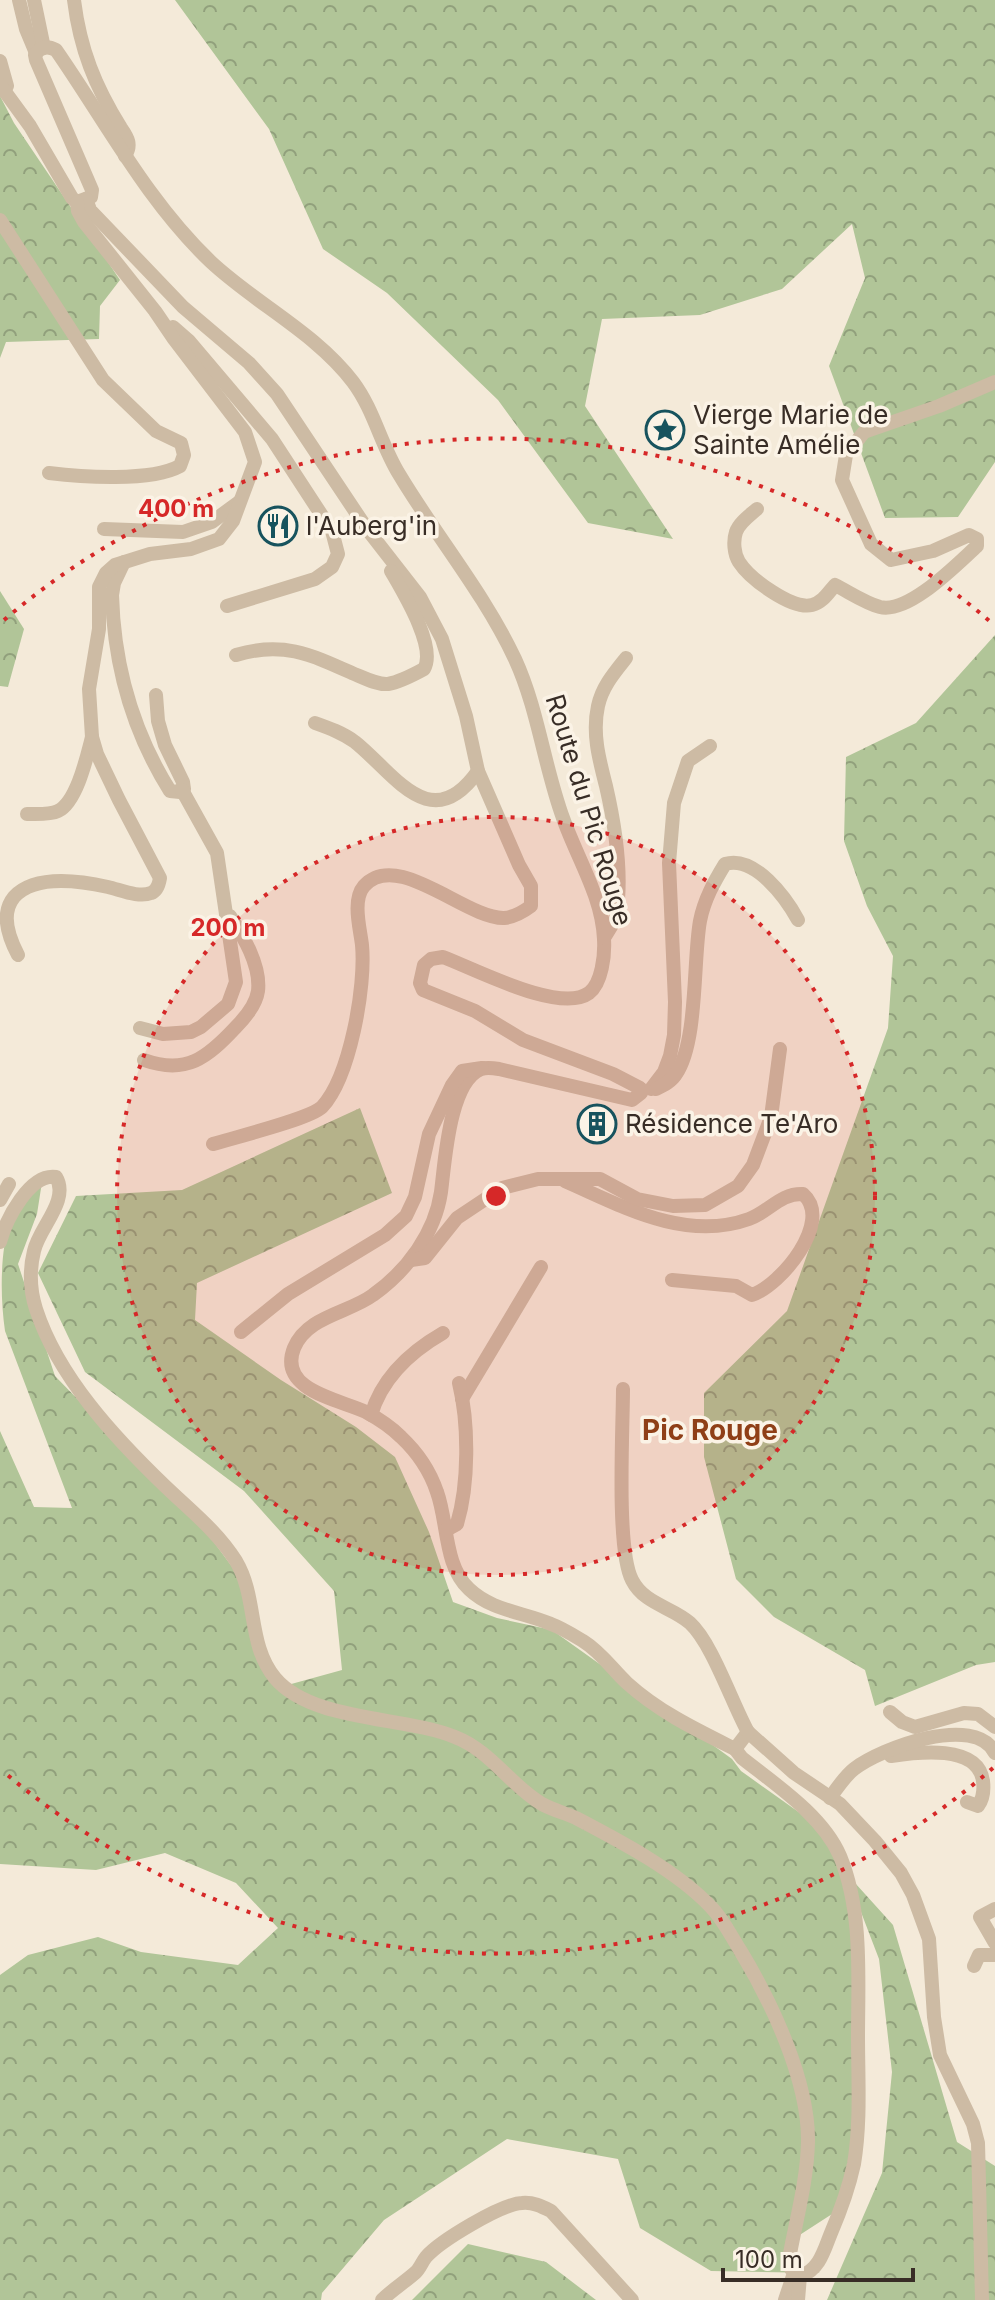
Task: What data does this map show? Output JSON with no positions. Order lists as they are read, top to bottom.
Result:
{
  "streets": {
    "street": ["Route du Pic Rouge"]
  },
  "districts": ["Pic Rouge"],
  "places": {
    "place": ["Vierge Marie de Sainte Amélie"],
    "restaurant": ["l'Auberg'in"],
    "building": ["Résidence Te'Aro"]
  },
  "scale_bar": "100 m",
  "rings": ["400 m", "200 m"]
}
